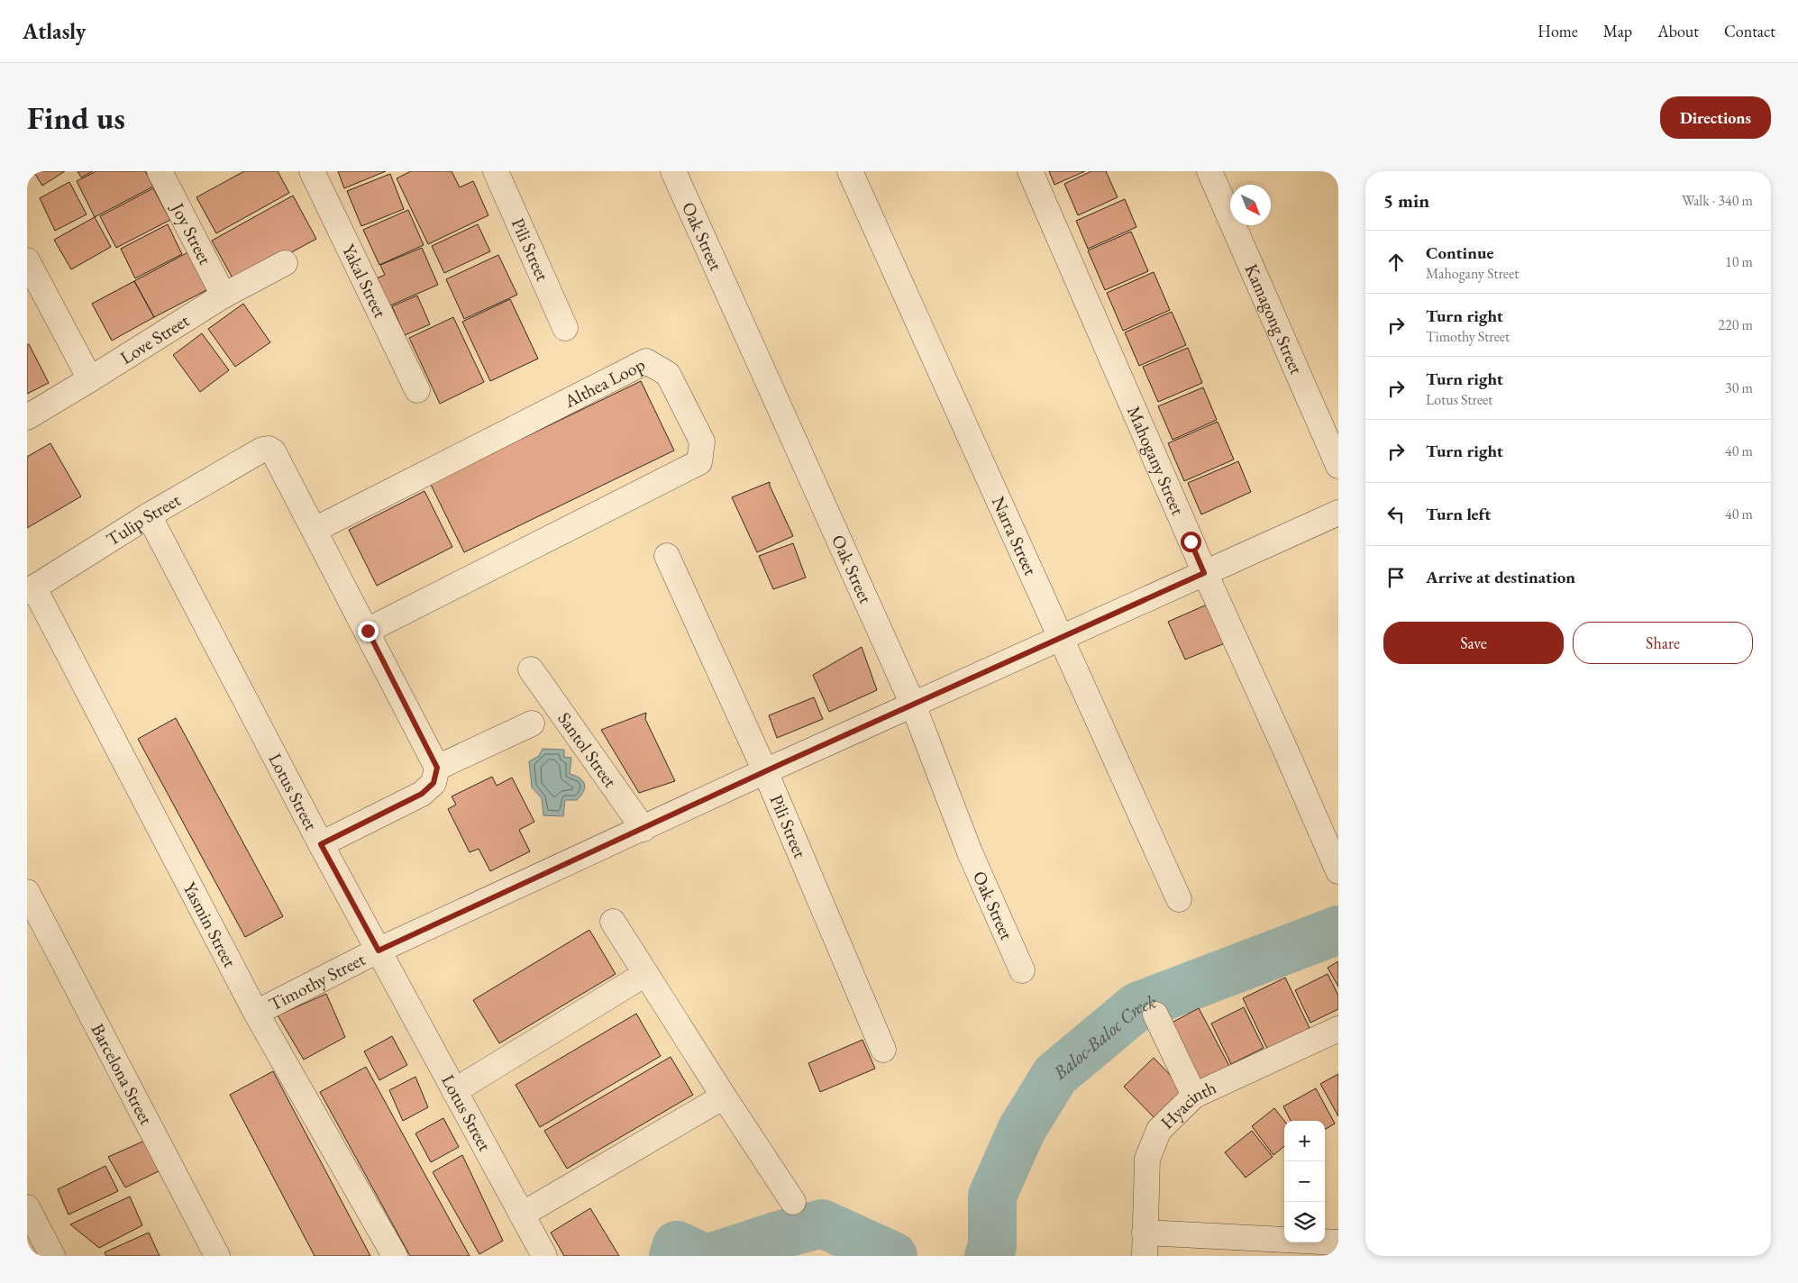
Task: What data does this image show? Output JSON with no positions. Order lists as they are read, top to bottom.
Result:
{
  "streets": {
    "street": [
      "Joy Street",
      "Oak Street",
      "Pili Street",
      "Yakal Street",
      "Kamagong Street",
      "Love Street",
      "Althea Loop",
      "Mahogany Street",
      "Tulip Street",
      "Narra Street",
      "Santol Street",
      "Lotus Street",
      "Yasmin Street",
      "Timothy Street",
      "Barcelona Street",
      "Hyacinth"
    ]
  },
  "crossings": [
    ["Joy Street", "Love Street"],
    ["Oak Street", "Timothy Street"],
    ["Pili Street", "Timothy Street"],
    ["Althea Loop", "Tulip Street"],
    ["Mahogany Street", "Timothy Street"],
    ["Tulip Street", "Lotus Street"],
    ["Tulip Street", "Yasmin Street"],
    ["Narra Street", "Timothy Street"],
    ["Santol Street", "Timothy Street"],
    ["Lotus Street", "Timothy Street"],
    ["Yasmin Street", "Timothy Street"]
  ],
  "water": ["Baloc-Baloc Creek"],
  "north": "bottom right",
  "page": {
    "header": "Atlasly",
    "nav": [
      "Home",
      "Map",
      "About",
      "Contact"
    ],
    "buttons": [
      "Directions",
      ["Save", "Share"]
    ],
    "title": "Find us",
    "heading": ["5 min", "Walk · 340 m"],
    "list": [
      ["Continue", "Mahogany Street", "10 m"],
      ["Turn right", "Timothy Street", "220 m"],
      ["Turn right", "Lotus Street", "30 m"],
      ["Turn right", "40 m"],
      ["Turn left", "40 m"],
      "Arrive at destination"
    ],
    "map_buttons": ["+", "−"]
  }
}
